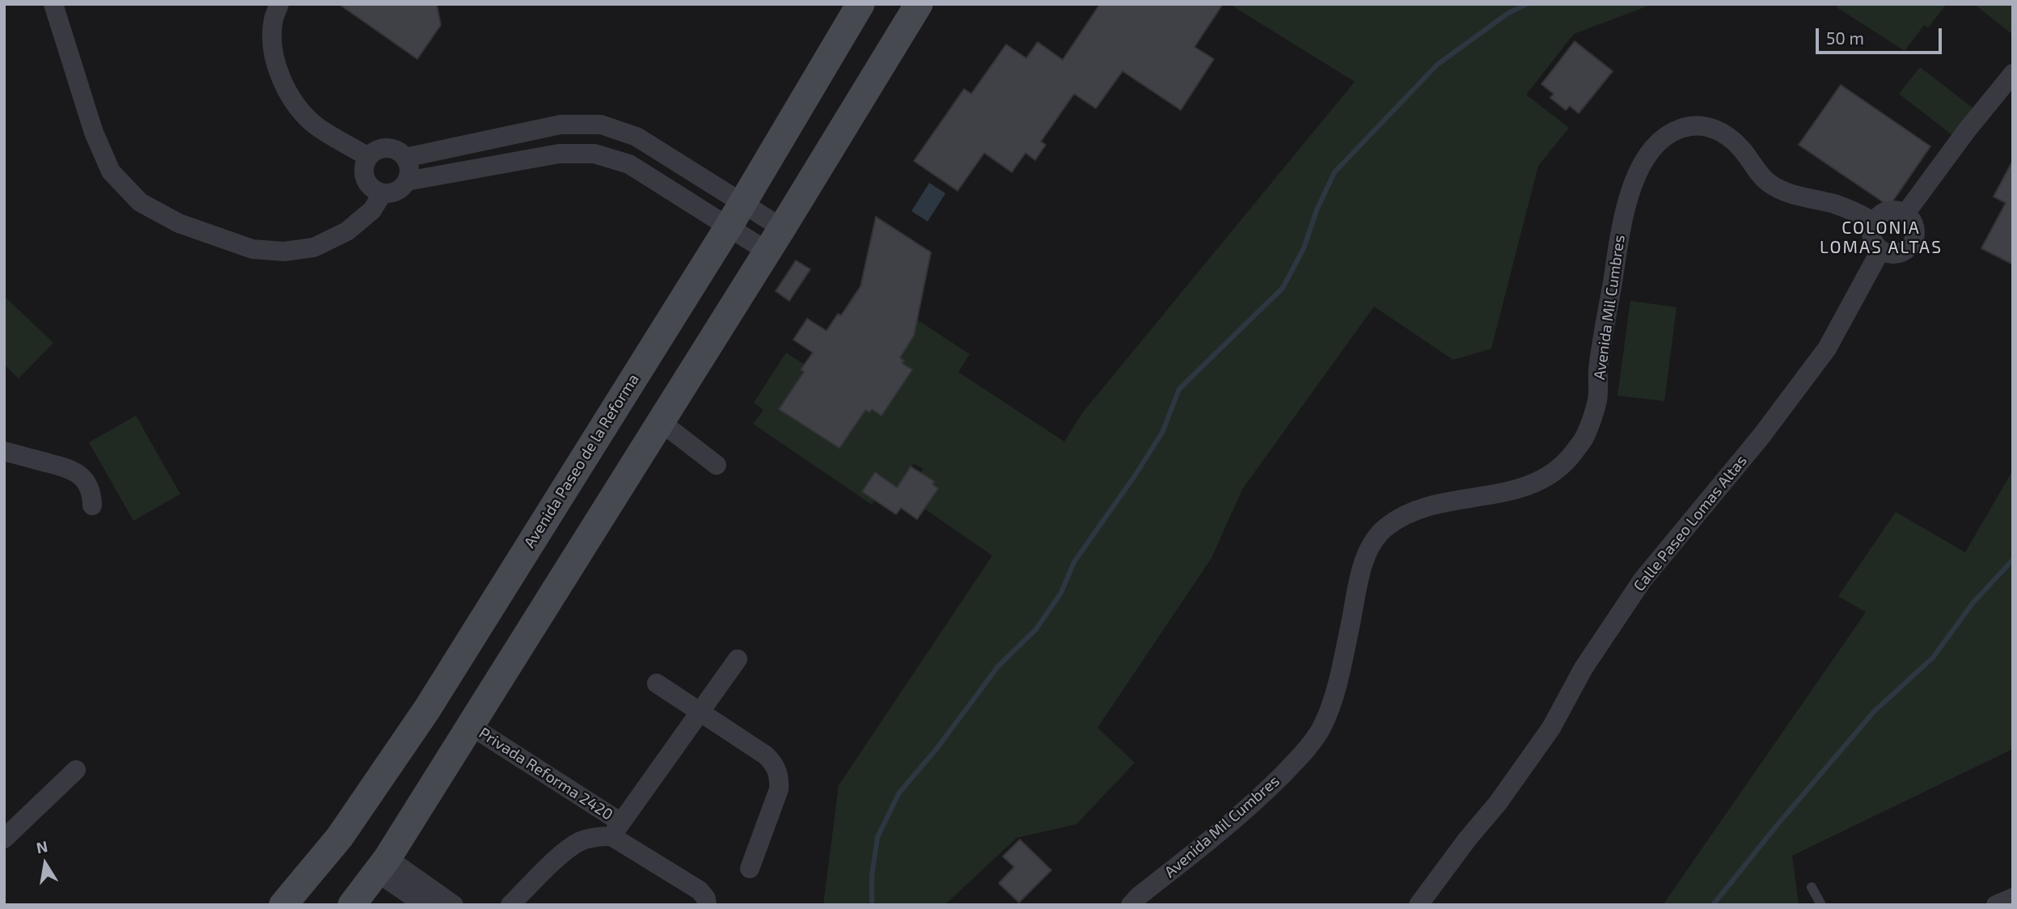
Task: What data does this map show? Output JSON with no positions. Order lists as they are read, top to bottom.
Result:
{
  "streets": {
    "main road": ["Avenida Paseo de la Reforma"],
    "street": ["Avenida Mil Cumbres", "Calle Paseo Lomas Altas", "Privada Reforma 2420"]
  },
  "crossings": [
    ["Avenida Mil Cumbres", "Calle Paseo Lomas Altas"]
  ],
  "districts": ["COLONIA LOMAS ALTAS"],
  "scale_bar": "50 m",
  "north": "top"
}
